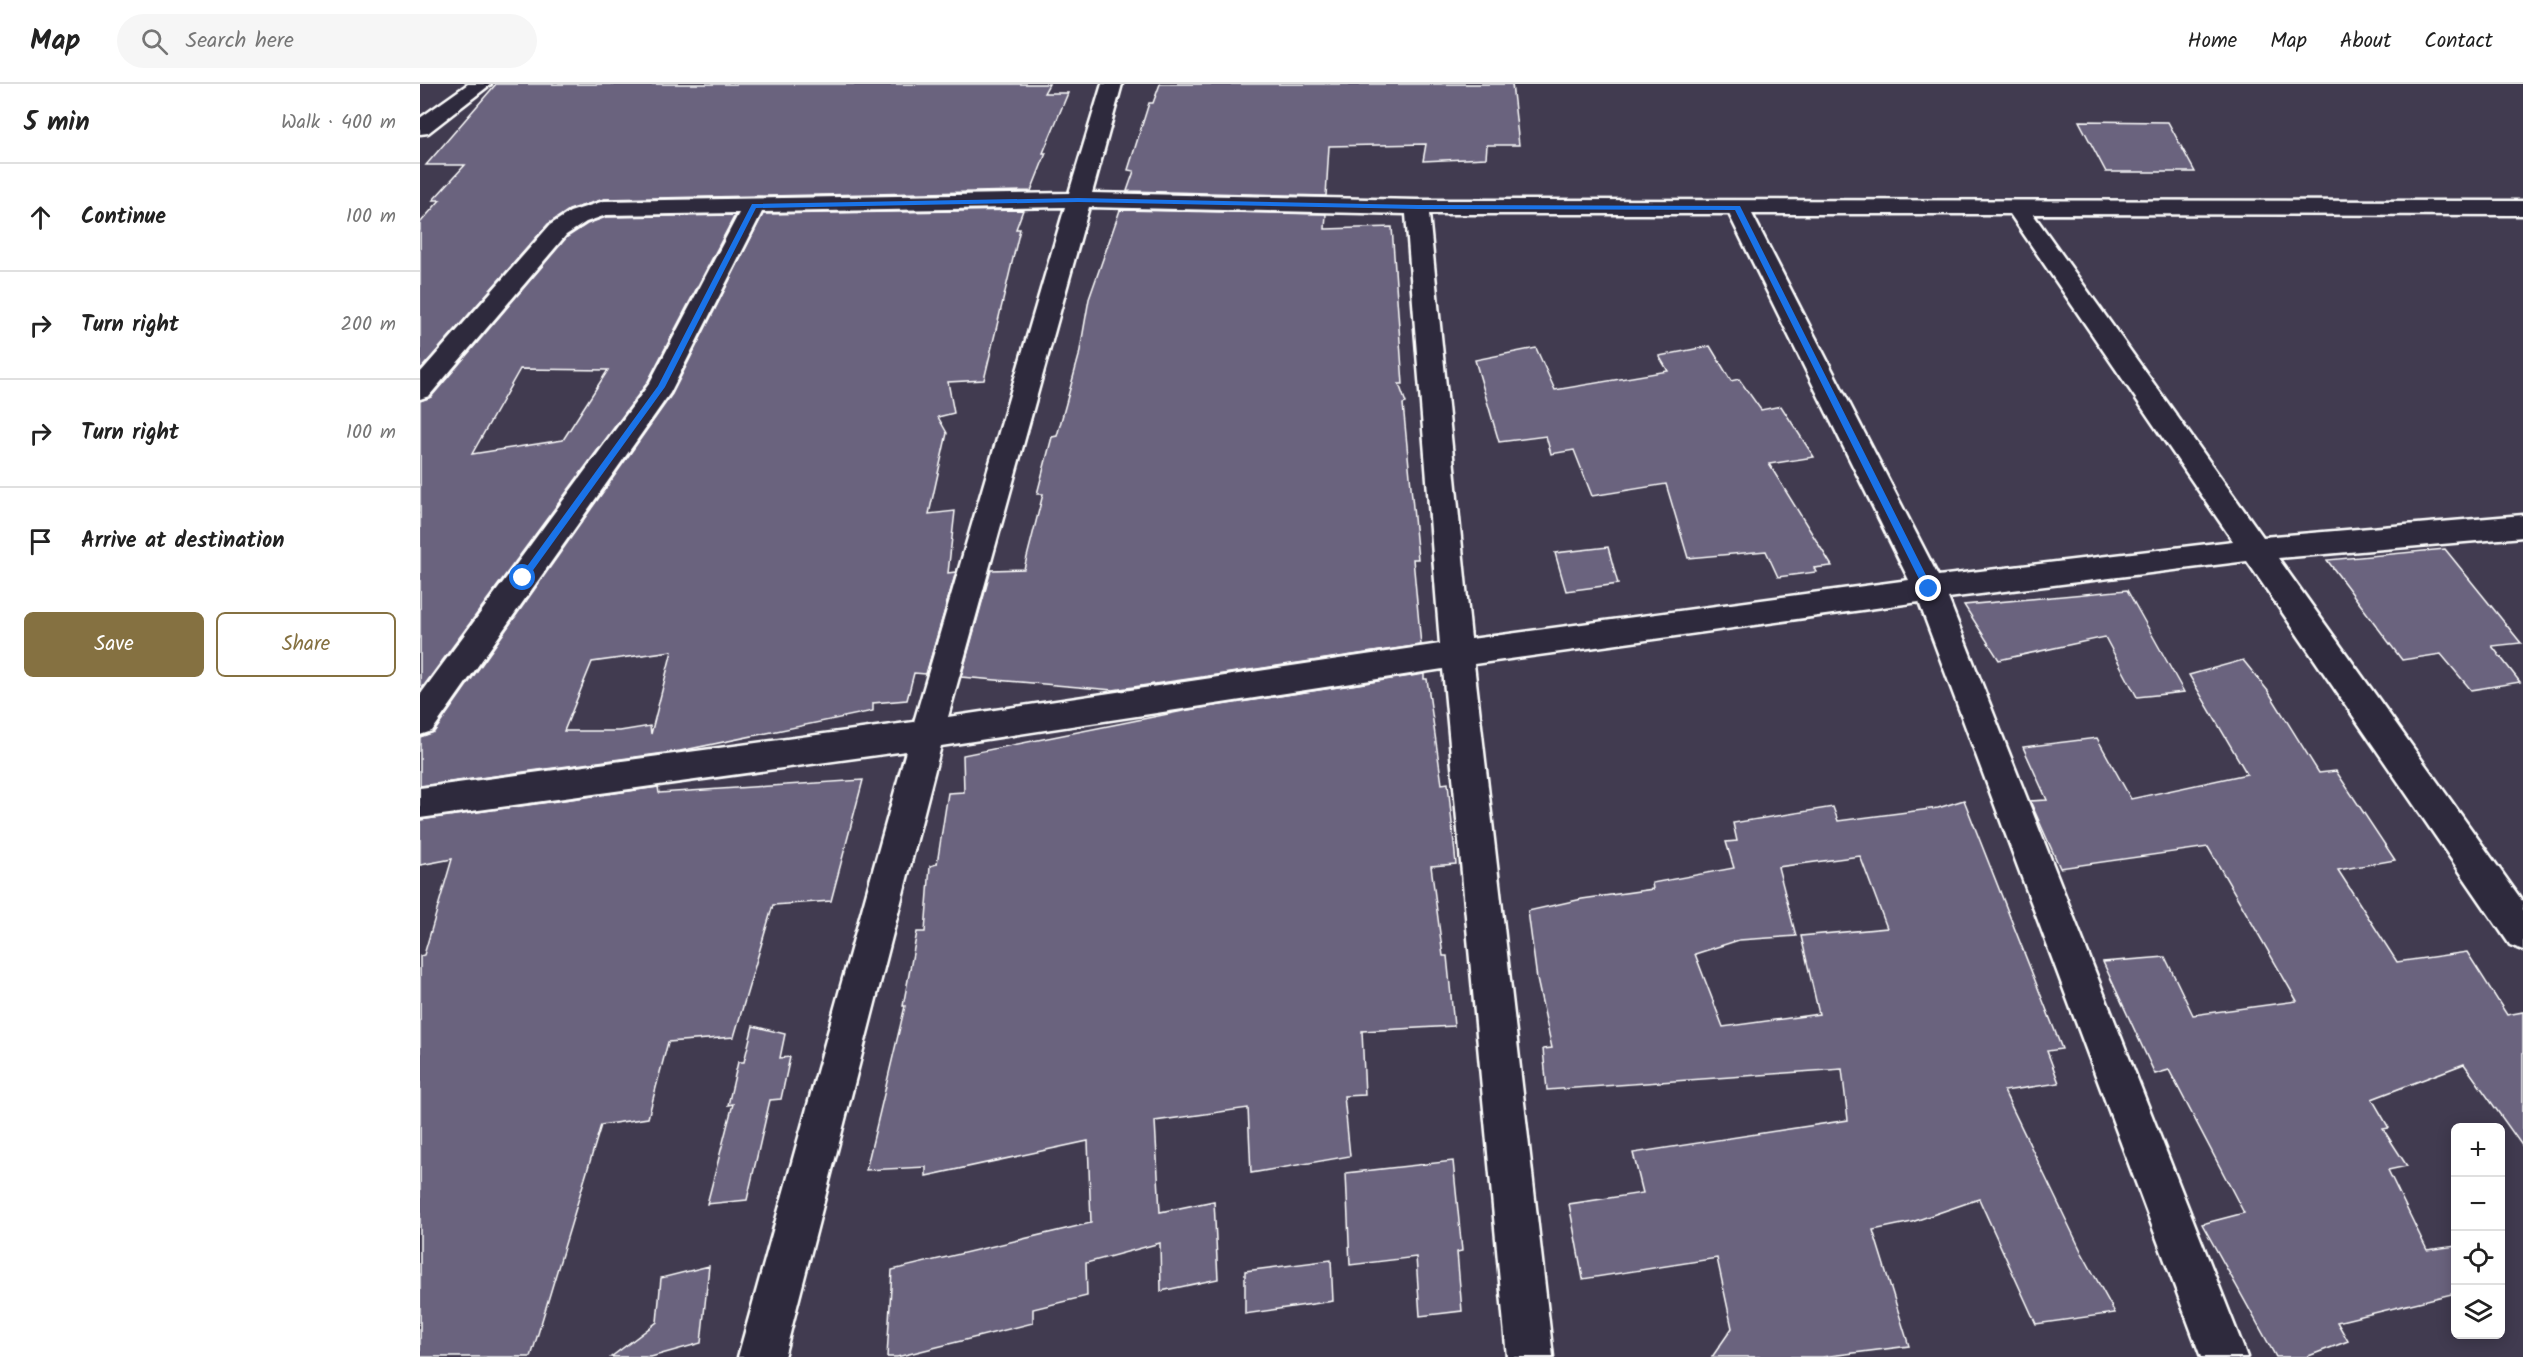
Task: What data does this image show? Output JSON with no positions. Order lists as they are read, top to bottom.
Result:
{
  "page": {
    "header": "Map",
    "search": "Search here",
    "nav": [
      "Home",
      "Map",
      "About",
      "Contact"
    ],
    "heading": ["5 min", "Walk · 400 m"],
    "list": [
      ["Continue", "100 m"],
      ["Turn right", "200 m"],
      ["Turn right", "100 m"],
      "Arrive at destination"
    ],
    "buttons": ["Save", "Share"],
    "map_buttons": ["+", "−"]
  }
}
